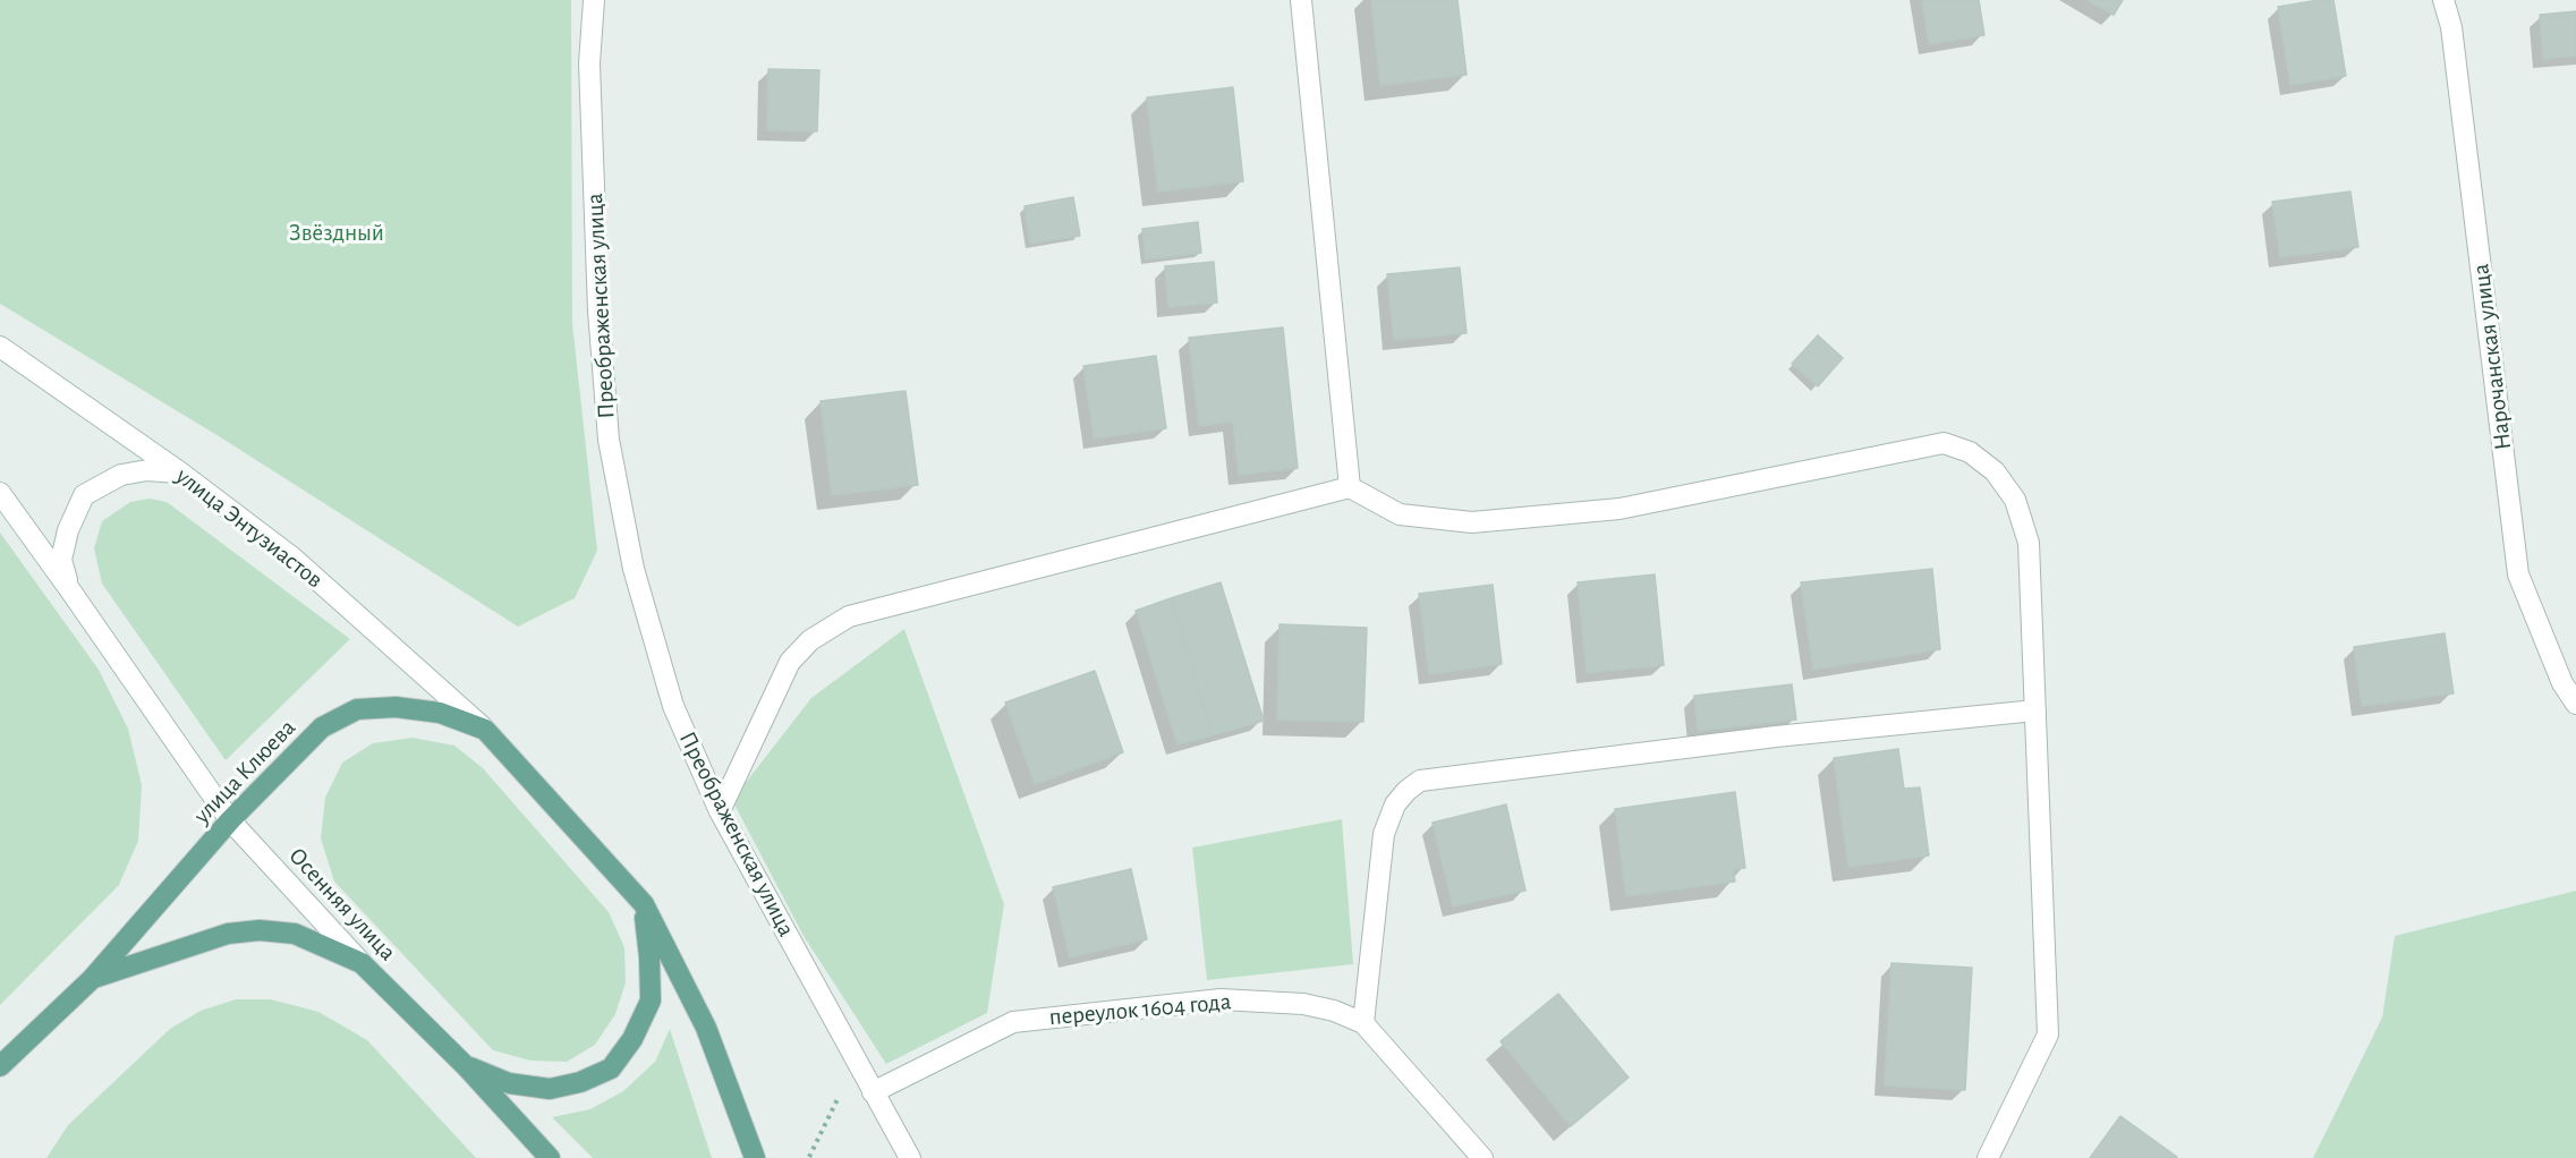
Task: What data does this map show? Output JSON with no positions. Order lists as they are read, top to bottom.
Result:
{
  "streets": {
    "main road": ["улица Клюева", "Осенняя улица"],
    "street": [
      "Преображенская улица",
      "Нарочанская улица",
      "улица Энтузиастов",
      "переулок 1604 года"
    ]
  },
  "crossings": [
    ["Преображенская улица", "переулок 1604 года"],
    ["улица Энтузиастов", "улица Клюева"],
    ["улица Клюева", "Осенняя улица"]
  ],
  "parks": ["Звёздный"]
}
